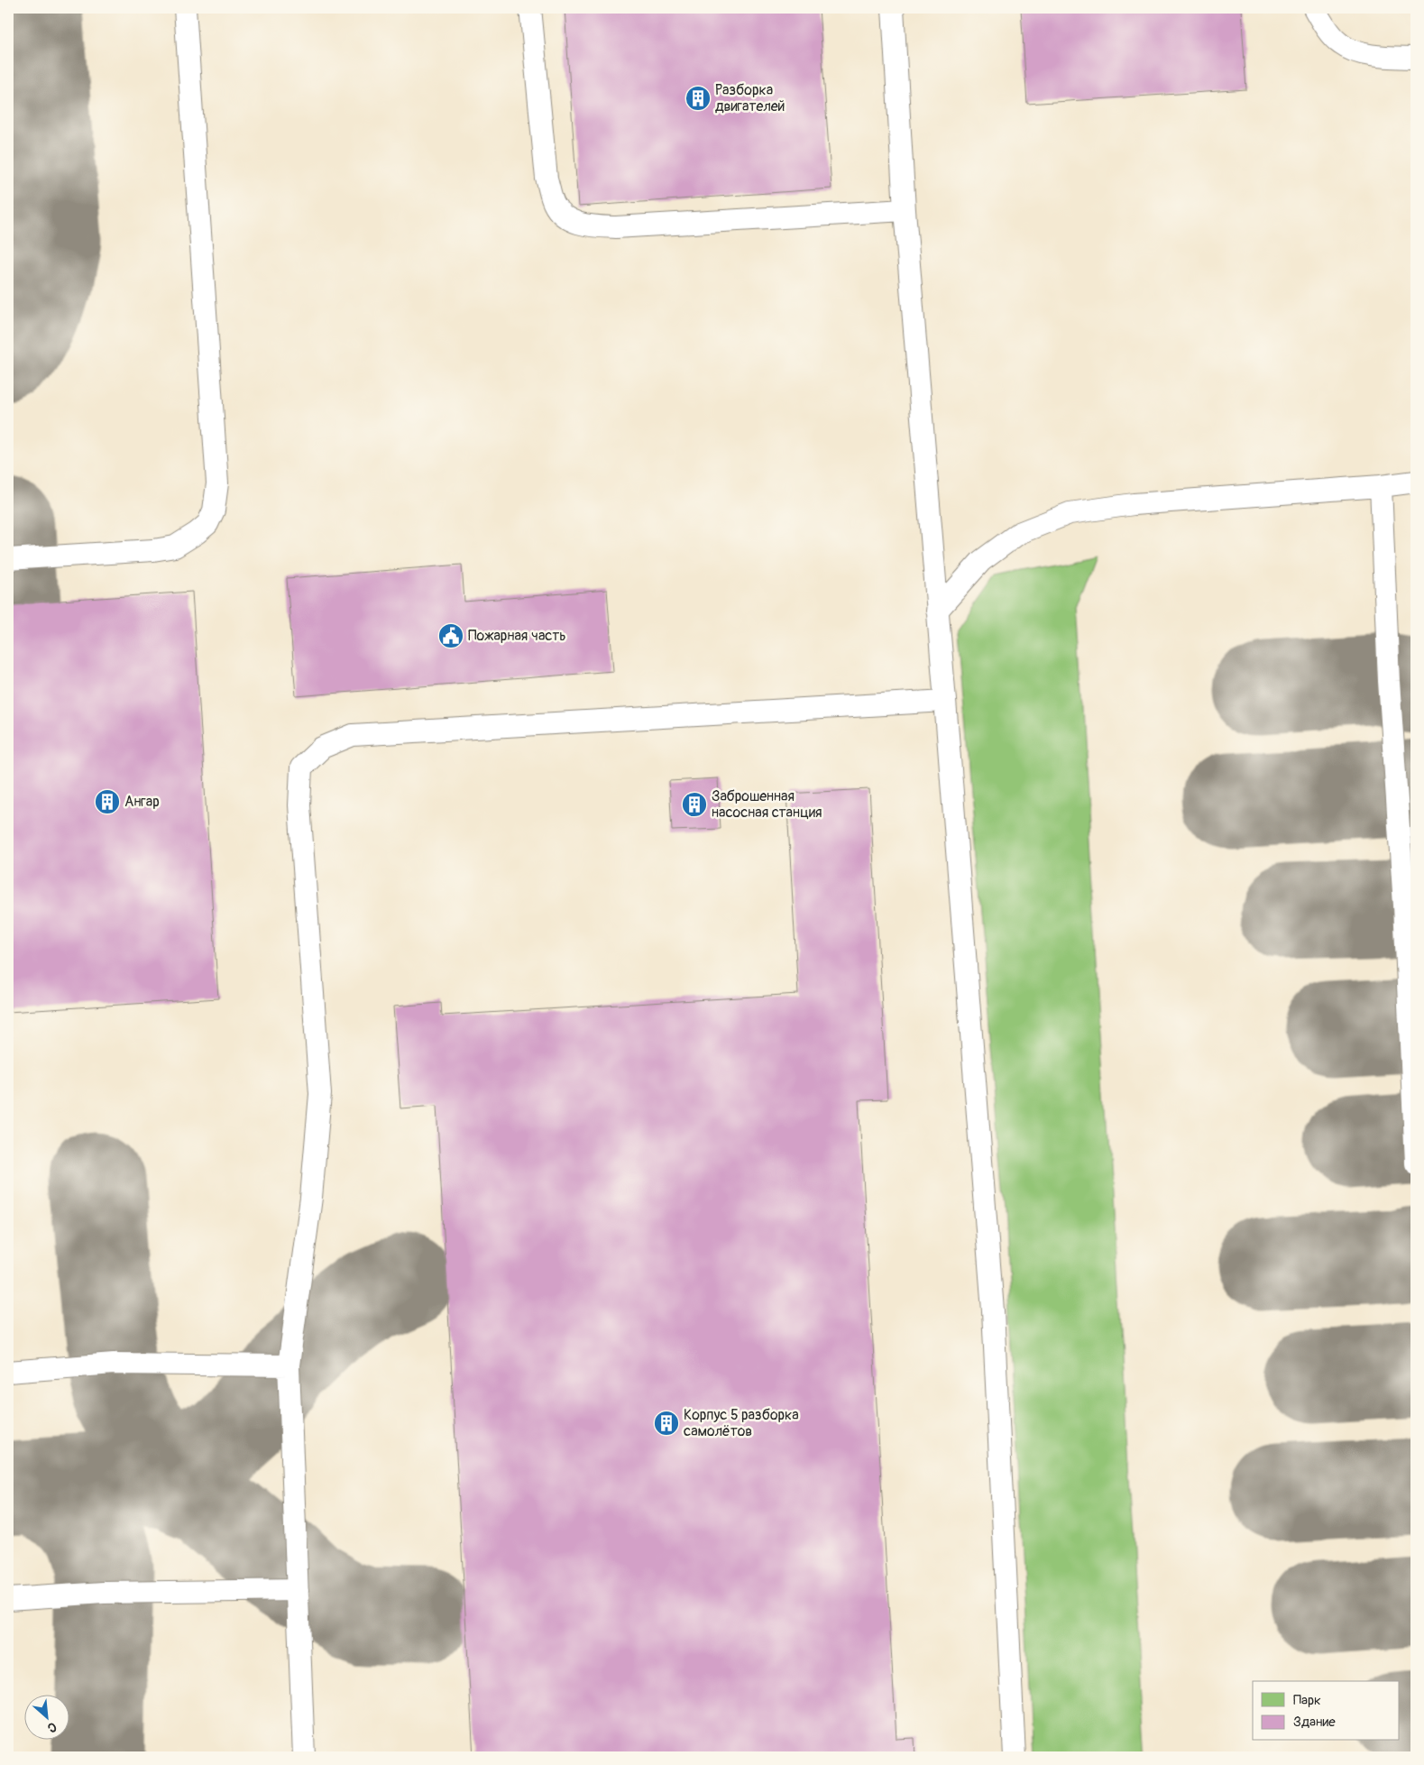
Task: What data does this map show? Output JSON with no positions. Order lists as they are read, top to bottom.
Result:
{
  "places": {
    "building": [
      "Разборка двигателей",
      "Ангар",
      "Заброшенная насосная станция",
      "Корпус 5 разборка самолётов"
    ],
    "public building": ["Пожарная часть"]
  },
  "legend": ["Парк", "Здание"],
  "north": "bottom right"
}
